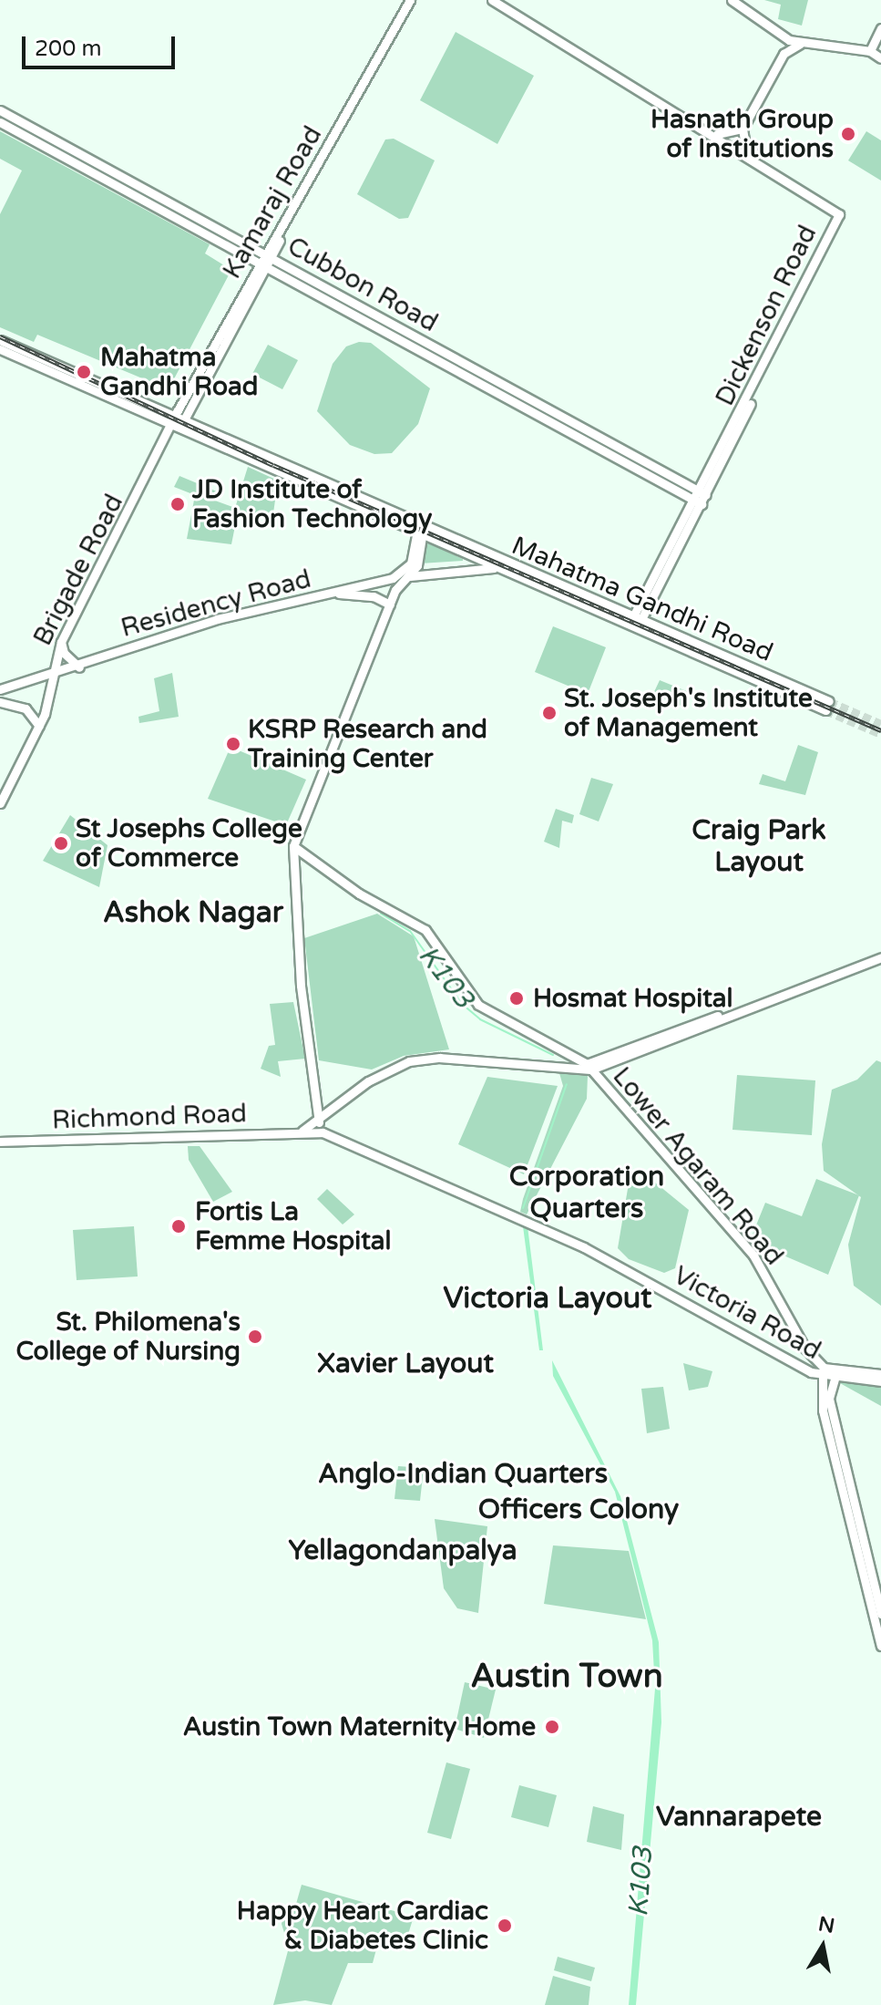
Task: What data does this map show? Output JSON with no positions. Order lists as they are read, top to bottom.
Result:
{
  "streets": {
    "main road": [
      "Kamaraj Road",
      "Cubbon Road",
      "Dickenson Road",
      "Brigade Road",
      "Mahatma Gandhi Road",
      "Residency Road",
      "Richmond Road",
      "Lower Agaram Road",
      "Victoria Road"
    ]
  },
  "crossings": [
    ["Kamaraj Road", "Cubbon Road"],
    ["Kamaraj Road", "Brigade Road"],
    ["Kamaraj Road", "Mahatma Gandhi Road"],
    ["Cubbon Road", "Dickenson Road"],
    ["Dickenson Road", "Mahatma Gandhi Road"],
    ["Brigade Road", "Mahatma Gandhi Road"],
    ["Brigade Road", "Residency Road"],
    ["Mahatma Gandhi Road", "Residency Road"],
    ["Richmond Road", "Lower Agaram Road"],
    ["Richmond Road", "Victoria Road"],
    ["Lower Agaram Road", "Victoria Road"]
  ],
  "districts": [
    "Craig Park Layout",
    "Ashok Nagar",
    "Corporation Quarters",
    "Victoria Layout",
    "Xavier Layout",
    "Anglo-Indian Quarters",
    "Officers Colony",
    "Yellagondanpalya",
    "Austin Town",
    "Vannarapete"
  ],
  "water": ["K103"],
  "places": [
    "Hasnath Group of Institutions",
    "Mahatma Gandhi Road",
    "JD Institute of Fashion Technology",
    "St. Joseph's Institute of Management",
    "KSRP Research and Training Center",
    "St Josephs College of Commerce",
    "Hosmat Hospital",
    "Fortis La Femme Hospital",
    "St. Philomena's College of Nursing",
    "Austin Town Maternity Home",
    "Happy Heart Cardiac & Diabetes Clinic"
  ],
  "scale_bar": "200 m",
  "north": "top"
}
